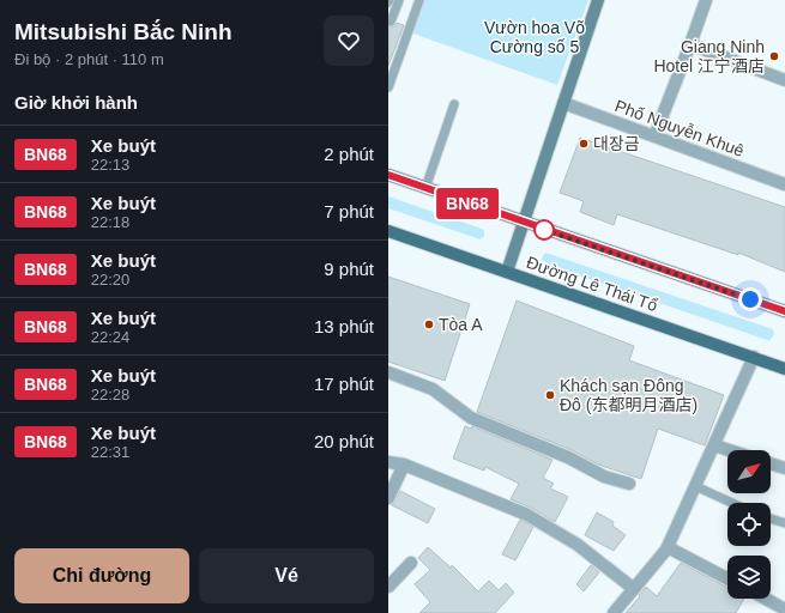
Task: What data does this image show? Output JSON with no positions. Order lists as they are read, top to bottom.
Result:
{
  "streets": {
    "main road": ["Đường Lê Thái Tổ"],
    "street": ["Phố Nguyễn Khuê"]
  },
  "parks": ["Vườn hoa Võ Cường số 5"],
  "places": [
    "Giang Ninh Hotel 江宁酒店",
    "대장금",
    "Tòa A",
    "Khách sạn Đông Đô (东都明月酒店)"
  ],
  "lines": ["bus line BN68"],
  "north": "top right",
  "page": {
    "heading": [
      ["Mitsubishi Bắc Ninh", "Đi bộ · 2 phút · 110 m"],
      "Giờ khởi hành"
    ],
    "on_map": "BN68",
    "list": [
      {
        "mark": "BN68",
        "name": "Xe buýt",
        "note": "22:13",
        "value": "2 phút"
      },
      {
        "mark": "BN68",
        "name": "Xe buýt",
        "note": "22:18",
        "value": "7 phút"
      },
      {
        "mark": "BN68",
        "name": "Xe buýt",
        "note": "22:20",
        "value": "9 phút"
      },
      {
        "mark": "BN68",
        "name": "Xe buýt",
        "note": "22:24",
        "value": "13 phút"
      },
      {
        "mark": "BN68",
        "name": "Xe buýt",
        "note": "22:28",
        "value": "17 phút"
      },
      {
        "mark": "BN68",
        "name": "Xe buýt",
        "note": "22:31",
        "value": "20 phút"
      }
    ],
    "buttons": ["Chỉ đường", "Vé"]
  }
}
